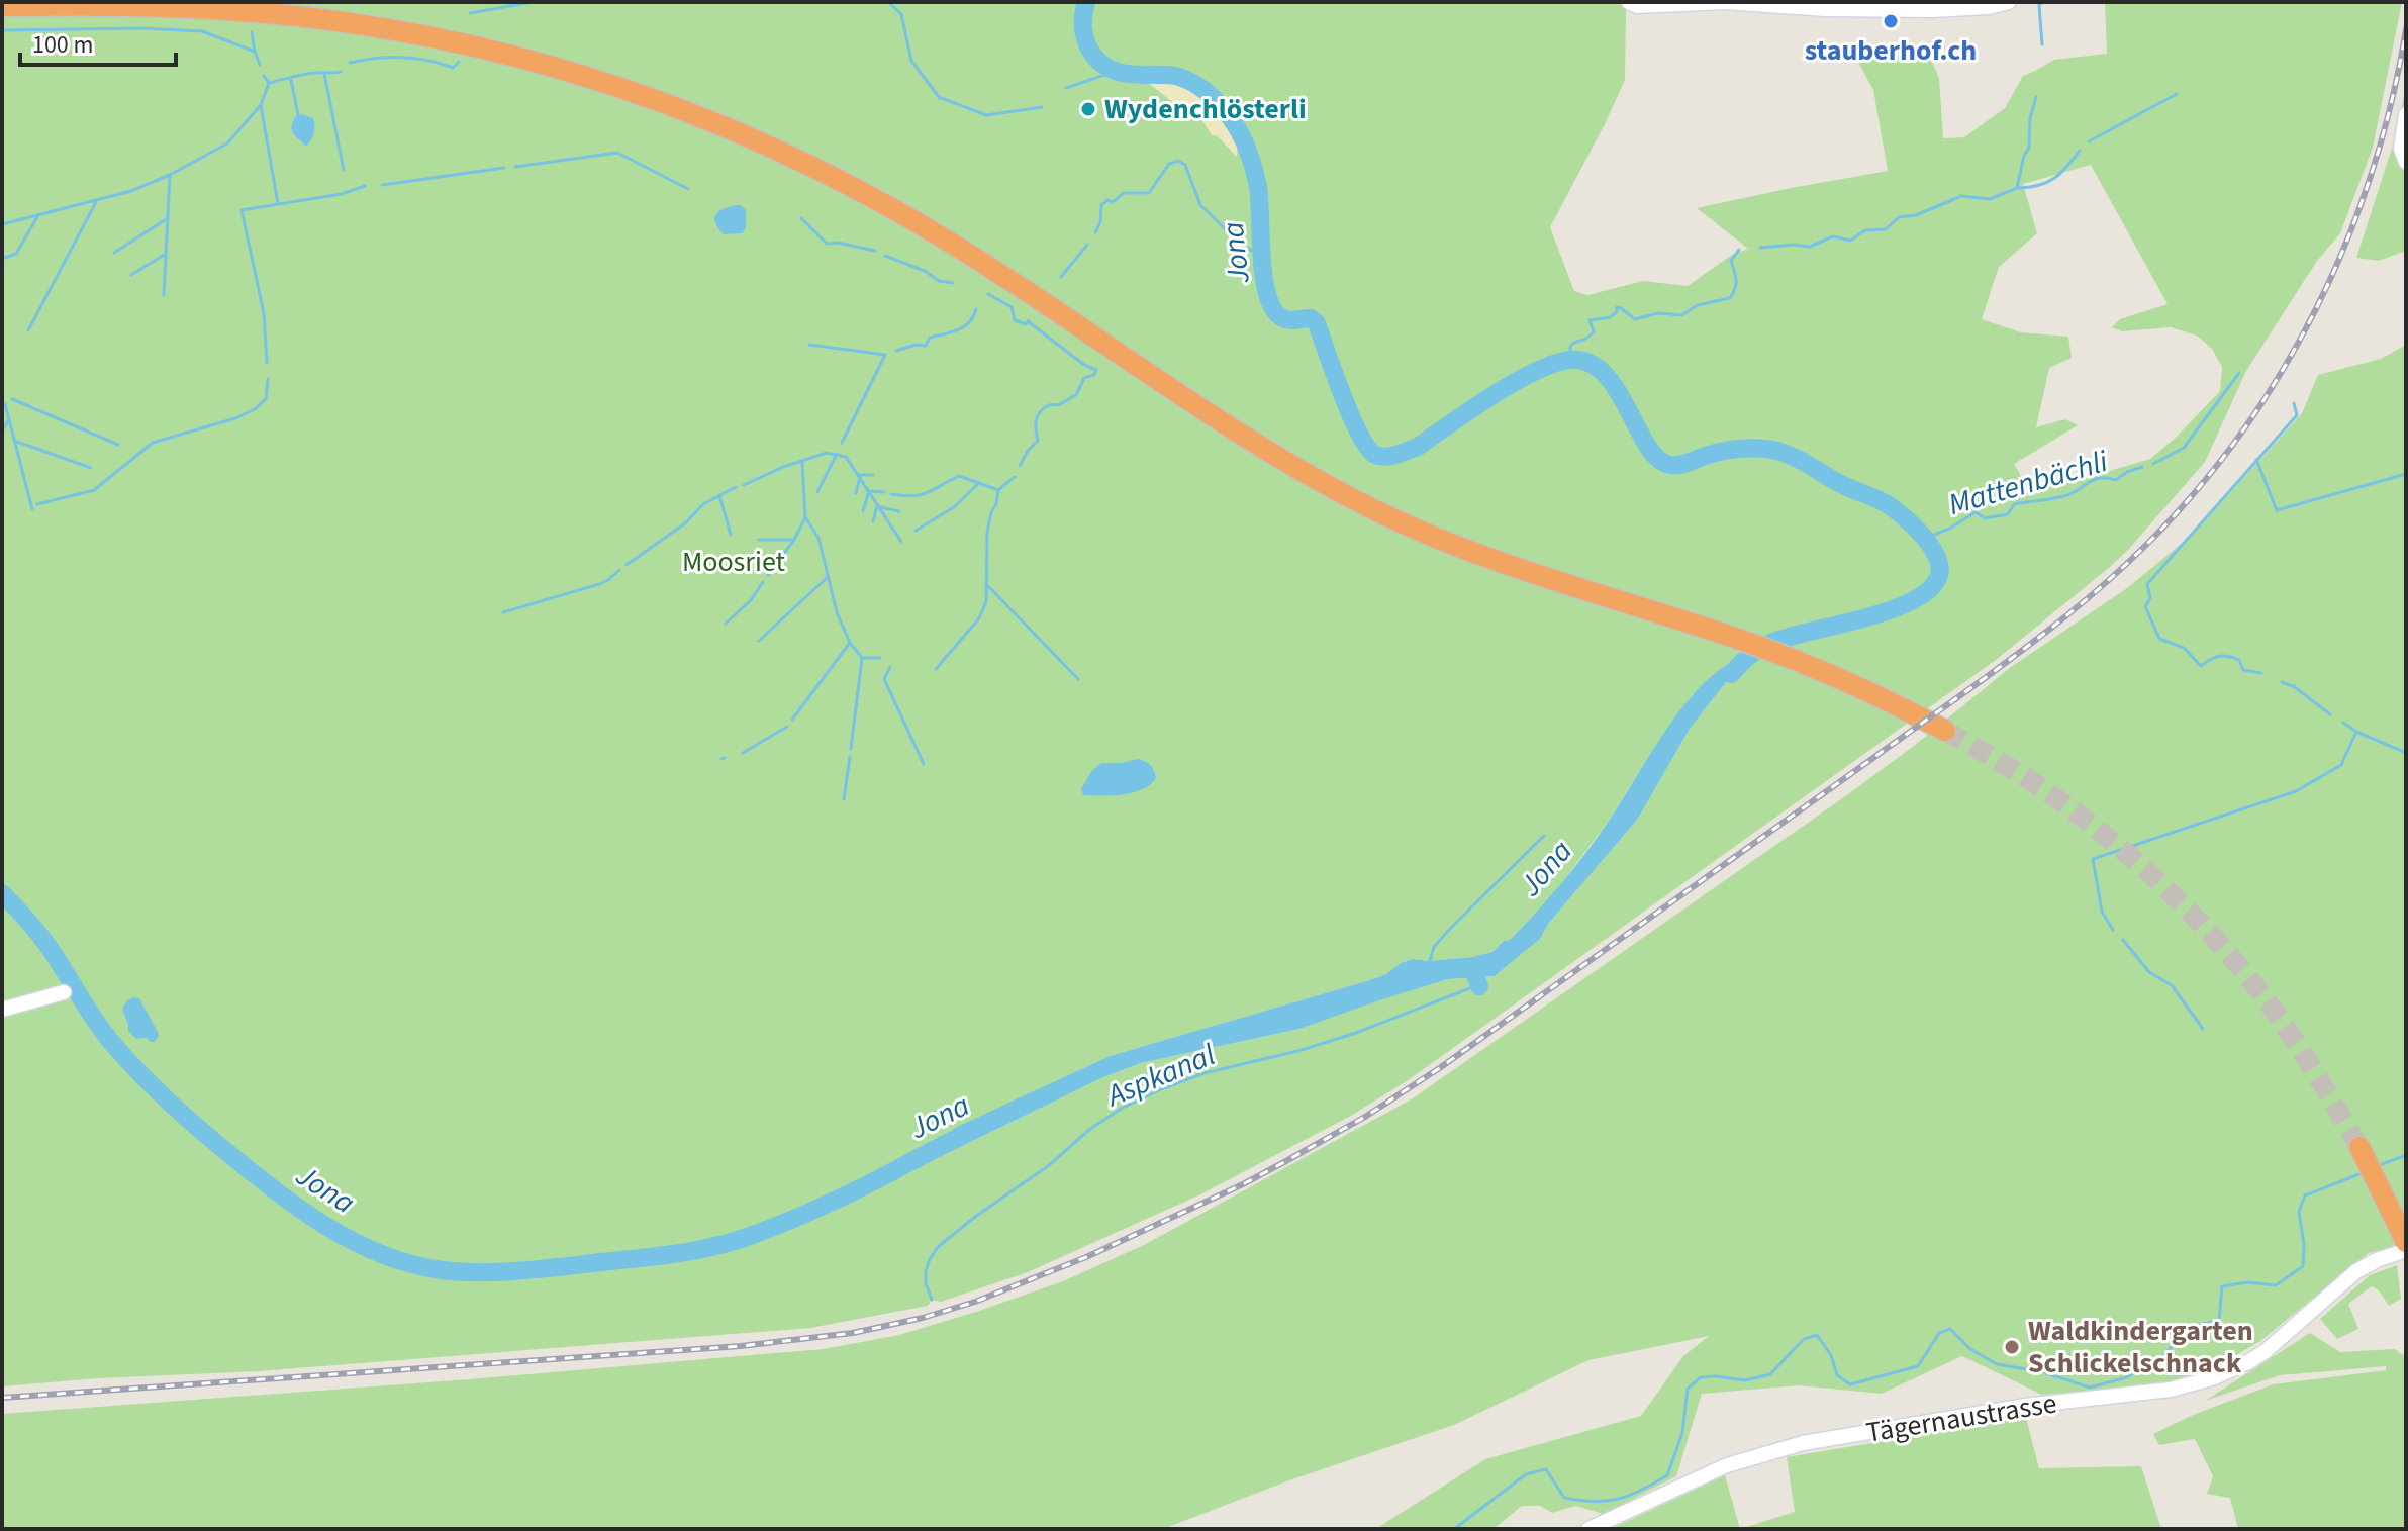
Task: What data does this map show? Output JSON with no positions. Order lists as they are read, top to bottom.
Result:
{
  "streets": {
    "street": ["Tägernaustrasse"]
  },
  "water": ["Jona", "Mattenbächli", "Aspkanal"],
  "parks": ["Moosriet"],
  "places": ["stauberhof.ch", "Wydenchlösterli", "Waldkindergarten Schlickelschnack"],
  "scale_bar": "100 m"
}
